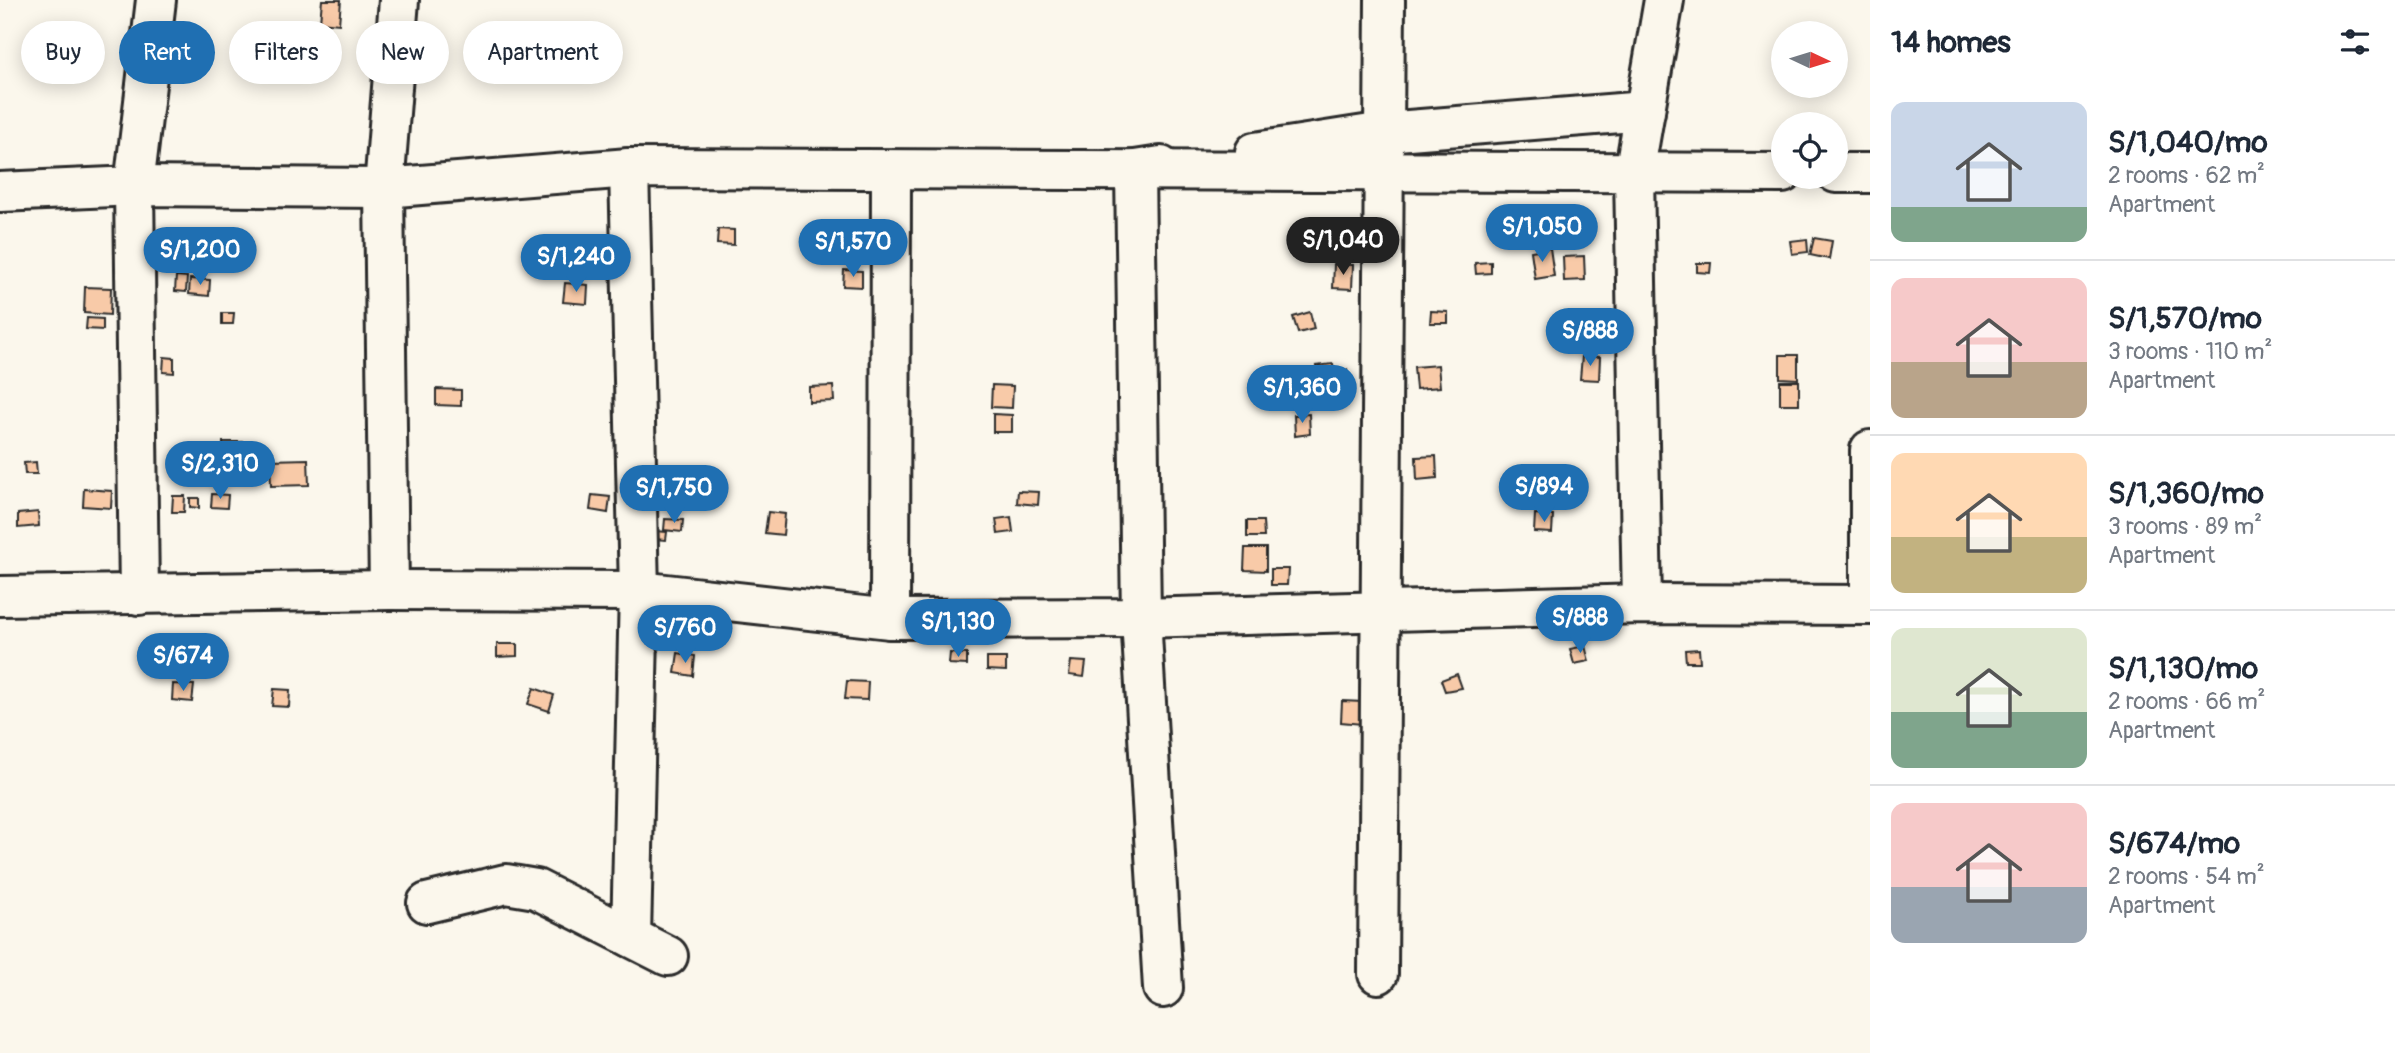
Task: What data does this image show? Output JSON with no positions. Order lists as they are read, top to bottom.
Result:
{
  "north": "right",
  "page": {
    "heading": "14 homes",
    "chip": [
      "Buy",
      "Rent",
      "Filters",
      "New",
      "Apartment"
    ],
    "list": [
      {
        "name": "S/1,040/mo",
        "note": "2 rooms · 62 m² · Apartment"
      },
      {
        "name": "S/1,570/mo",
        "note": "3 rooms · 110 m² · Apartment"
      },
      {
        "name": "S/1,360/mo",
        "note": "3 rooms · 89 m² · Apartment"
      },
      {
        "name": "S/1,130/mo",
        "note": "2 rooms · 66 m² · Apartment"
      },
      {
        "name": "S/674/mo",
        "note": "2 rooms · 54 m² · Apartment"
      }
    ],
    "price": [
      "S/1,050",
      "S/1,040",
      "S/1,570",
      "S/1,200",
      "S/1,240",
      "S/888",
      "S/1,360",
      "S/2,310",
      "S/894",
      "S/1,750",
      "S/888",
      "S/1,130",
      "S/760",
      "S/674"
    ]
  }
}
